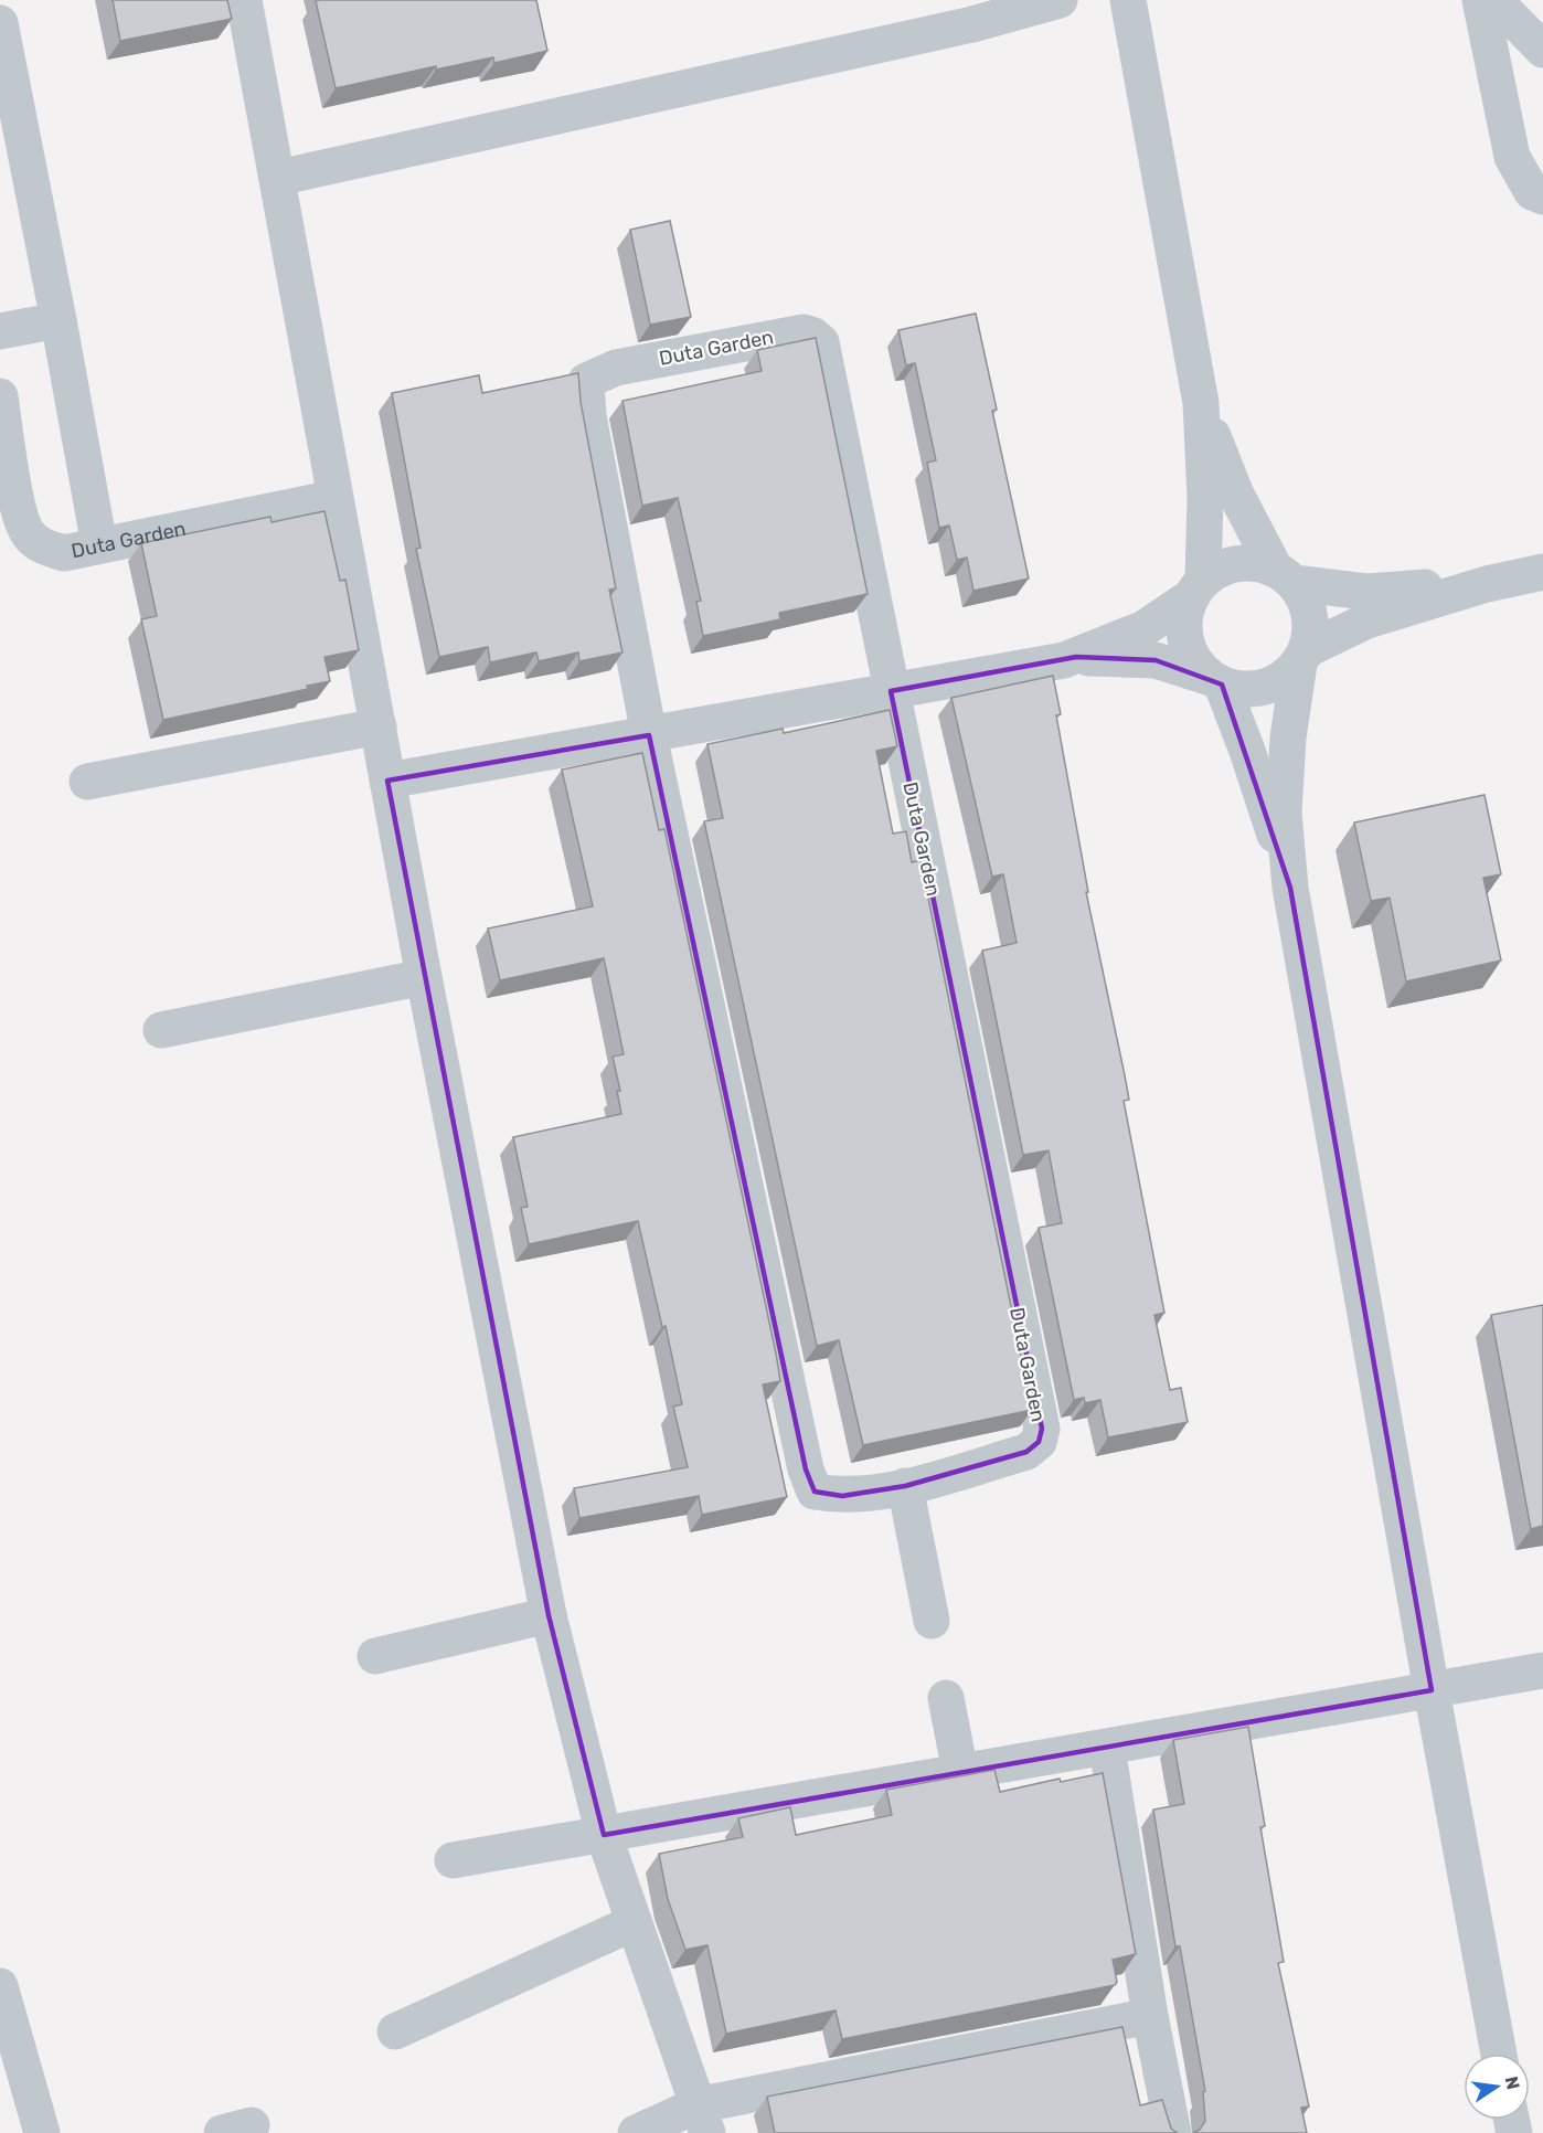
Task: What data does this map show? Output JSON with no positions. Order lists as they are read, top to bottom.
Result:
{
  "streets": {
    "street": ["Duta Garden"]
  },
  "north": "right"
}
